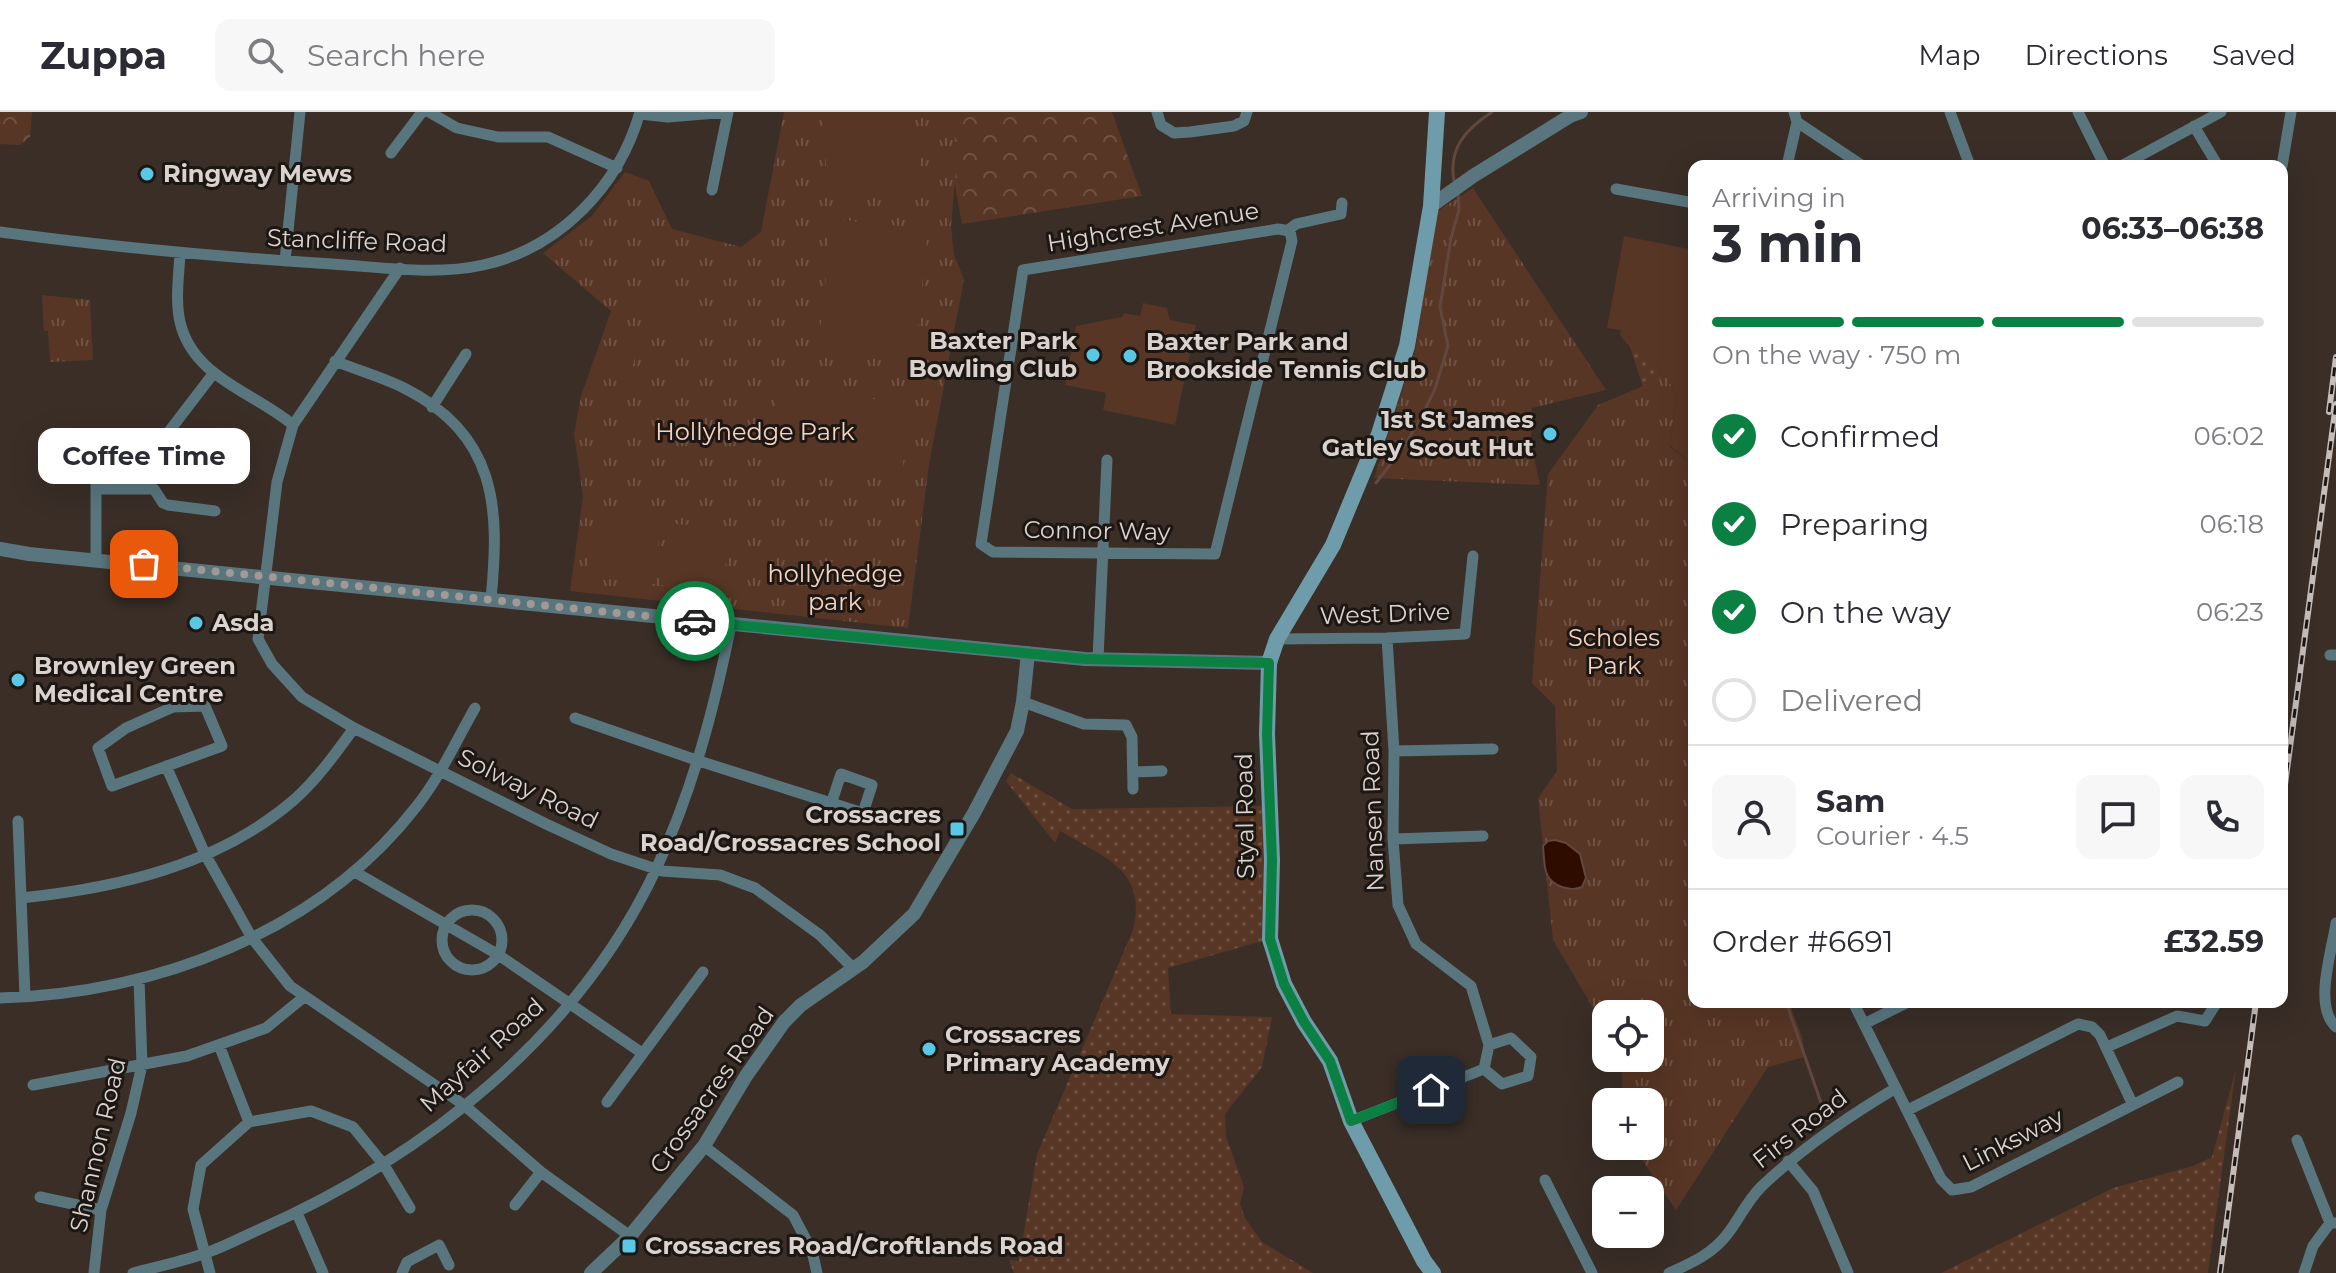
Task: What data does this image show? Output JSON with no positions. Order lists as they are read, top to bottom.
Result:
{
  "streets": {
    "main road": ["Styal Road"],
    "street": [
      "Highcrest Avenue",
      "Stancliffe Road",
      "Connor Way",
      "West Drive",
      "Solway Road",
      "Nansen Road",
      "Mayfair Road",
      "Crossacres Road",
      "Firs Road",
      "Linksway",
      "Shannon Road"
    ]
  },
  "crossings": [
    ["Highcrest Avenue", "Connor Way"],
    ["Stancliffe Road", "Solway Road"],
    ["West Drive", "Nansen Road"],
    ["West Drive", "Styal Road"],
    ["Solway Road", "Mayfair Road"],
    ["Solway Road", "Crossacres Road"],
    ["Firs Road", "Linksway"]
  ],
  "parks": ["Hollyhedge Park", "hollyhedge park", "Scholes Park"],
  "places": {
    "other": [
      "Ringway Mews",
      "Baxter Park Bowling Club",
      "Baxter Park and Brookside Tennis Club",
      "1st St James Gatley Scout Hut",
      "Coffee Time",
      "Asda",
      "Brownley Green Medical Centre",
      "Crossacres Primary Academy"
    ],
    "transit": ["Crossacres Road/Crossacres School", "Crossacres Road/Croftlands Road"]
  },
  "page": {
    "header": "Zuppa",
    "search": "Search here",
    "nav": ["Map", "Directions", "Saved"],
    "heading": ["3 min", "Arriving in", "06:33–06:38"],
    "panel": [
      "Sam",
      "Courier · 4.5",
      "Order #6691",
      "£32.59"
    ],
    "bar": "On the way · 750 m",
    "list": [
      ["Confirmed", "06:02"],
      ["Preparing", "06:18"],
      ["On the way", "06:23"],
      "Delivered"
    ],
    "bubble": "Coffee Time",
    "map_buttons": ["+", "−"]
  }
}
